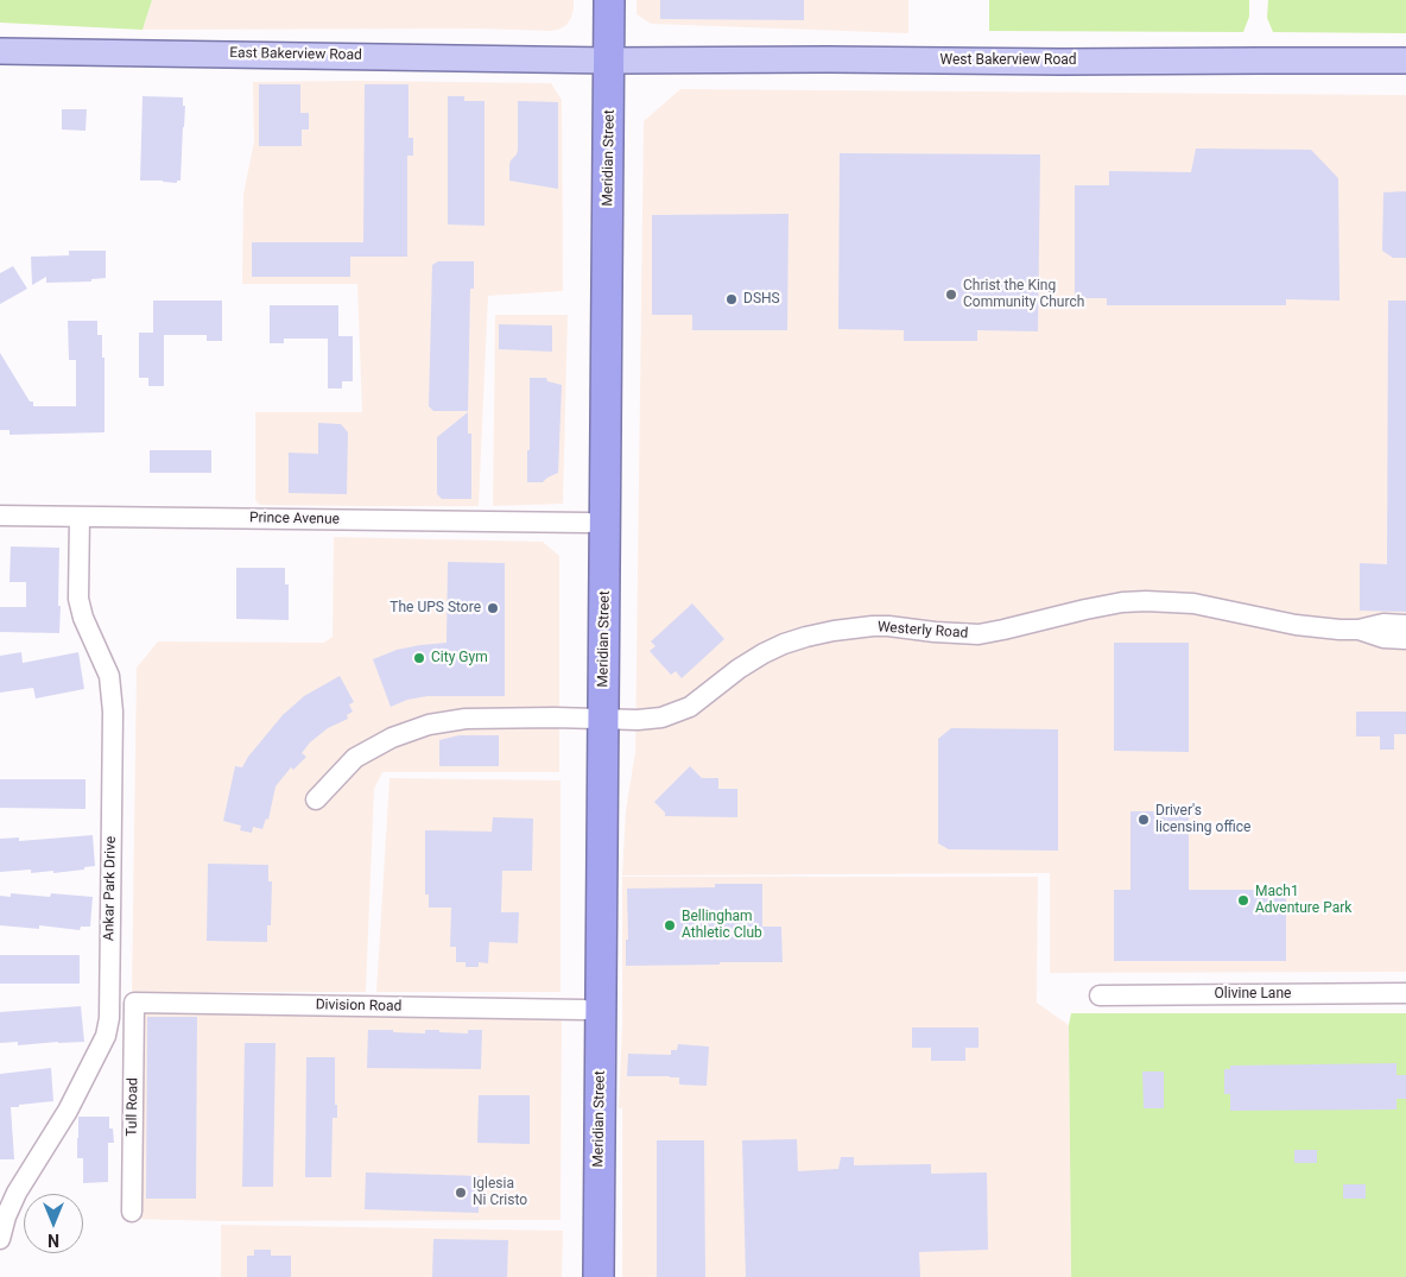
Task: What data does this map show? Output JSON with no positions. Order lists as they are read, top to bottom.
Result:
{
  "streets": {
    "highway": ["Meridian Street"],
    "main road": ["East Bakerview Road", "West Bakerview Road"],
    "street": [
      "Prince Avenue",
      "Westerly Road",
      "Ankar Park Drive",
      "Olivine Lane",
      "Division Road",
      "Tull Road"
    ]
  },
  "crossings": [
    ["East Bakerview Road", "West Bakerview Road"],
    ["East Bakerview Road", "Meridian Street"],
    ["West Bakerview Road", "Meridian Street"],
    ["Meridian Street", "Prince Avenue"],
    ["Meridian Street", "Westerly Road"],
    ["Meridian Street", "Division Road"],
    ["Prince Avenue", "Ankar Park Drive"],
    ["Division Road", "Tull Road"]
  ],
  "places": [
    "Christ the King Community Church",
    "DSHS",
    "The UPS Store",
    "City Gym",
    "Driver's licensing office",
    "Mach1 Adventure Park",
    "Bellingham Athletic Club",
    "Iglesia Ni Cristo"
  ],
  "north": "bottom"
}
